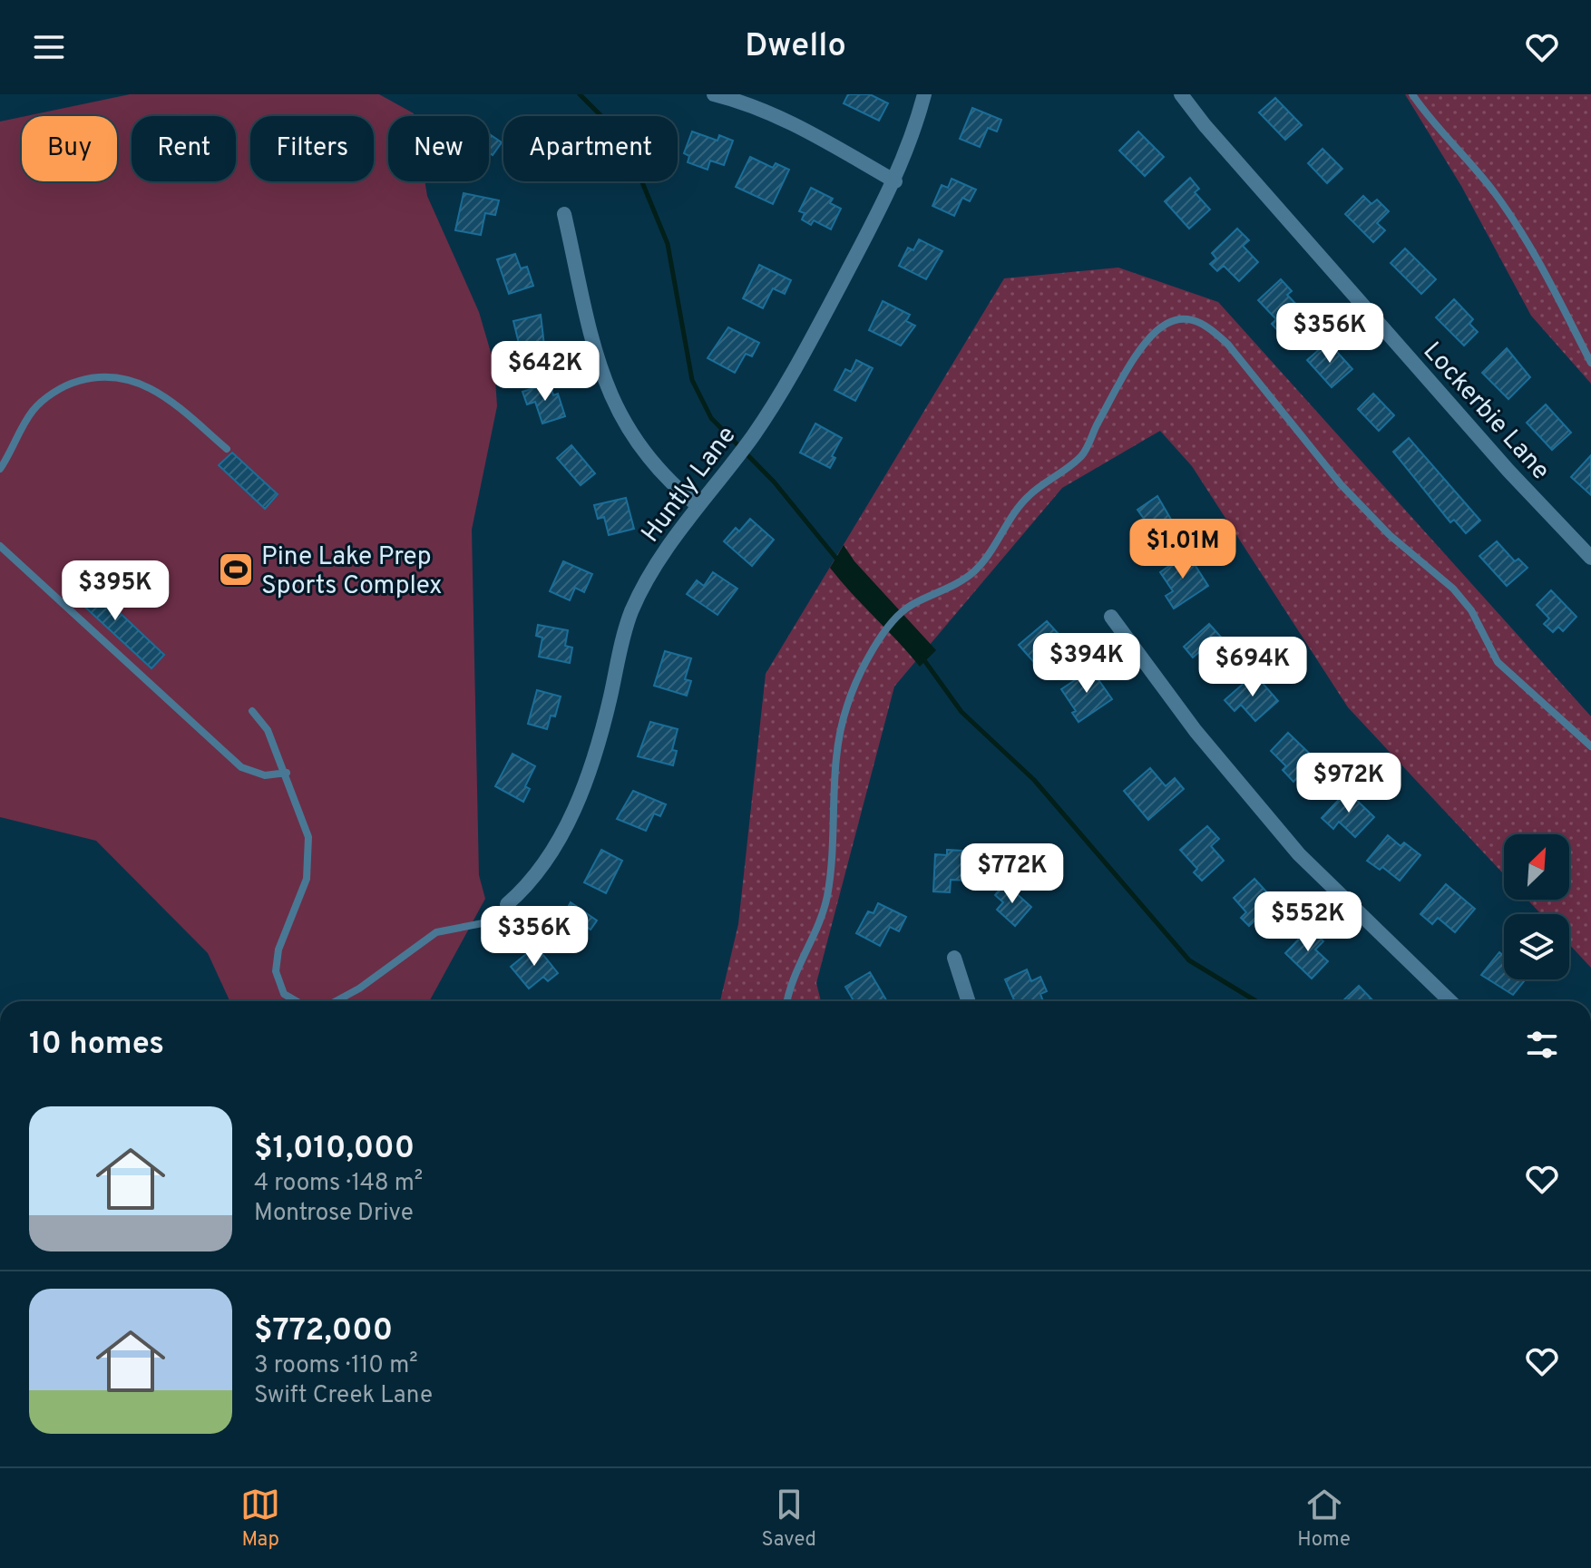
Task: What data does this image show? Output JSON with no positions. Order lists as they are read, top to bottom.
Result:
{
  "streets": {
    "street": ["Lockerbie Lane", "Huntly Lane"]
  },
  "places": {
    "sports": ["Pine Lake Prep Sports Complex"]
  },
  "north": "top right",
  "page": {
    "header": "Dwello",
    "chip": [
      "Buy",
      "Rent",
      "Filters",
      "New",
      "Apartment"
    ],
    "price": [
      "$356K",
      "$642K",
      "$1.01M",
      "$395K",
      "$394K",
      "$694K",
      "$972K",
      "$772K",
      "$552K",
      "$356K"
    ],
    "heading": "10 homes",
    "list": [
      {
        "name": "$1,010,000",
        "note": "4 rooms · 148 m² · Montrose Drive"
      },
      {
        "name": "$772,000",
        "note": "3 rooms · 110 m² · Swift Creek Lane"
      }
    ],
    "tabs": ["Map", "Saved", "Home"]
  }
}
